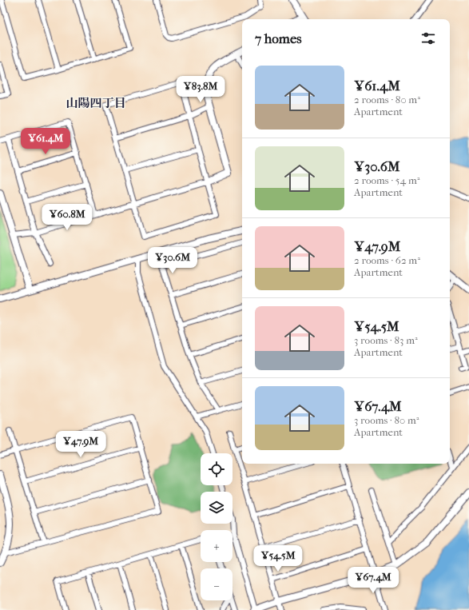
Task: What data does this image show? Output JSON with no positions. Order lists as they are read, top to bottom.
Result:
{
  "districts": ["山陽四丁目"],
  "page": {
    "heading": "7 homes",
    "list": [
      {
        "name": "¥61.4M",
        "note": "2 rooms · 80 m² · Apartment"
      },
      {
        "name": "¥30.6M",
        "note": "2 rooms · 54 m² · Apartment"
      },
      {
        "name": "¥47.9M",
        "note": "2 rooms · 62 m² · Apartment"
      },
      {
        "name": "¥54.5M",
        "note": "3 rooms · 83 m² · Apartment"
      },
      {
        "name": "¥67.4M",
        "note": "3 rooms · 80 m² · Apartment"
      }
    ],
    "price": [
      "¥83.8M",
      "¥61.4M",
      "¥60.8M",
      "¥30.6M",
      "¥47.9M",
      "¥54.5M",
      "¥67.4M"
    ],
    "map_buttons": ["+", "−"]
  }
}
